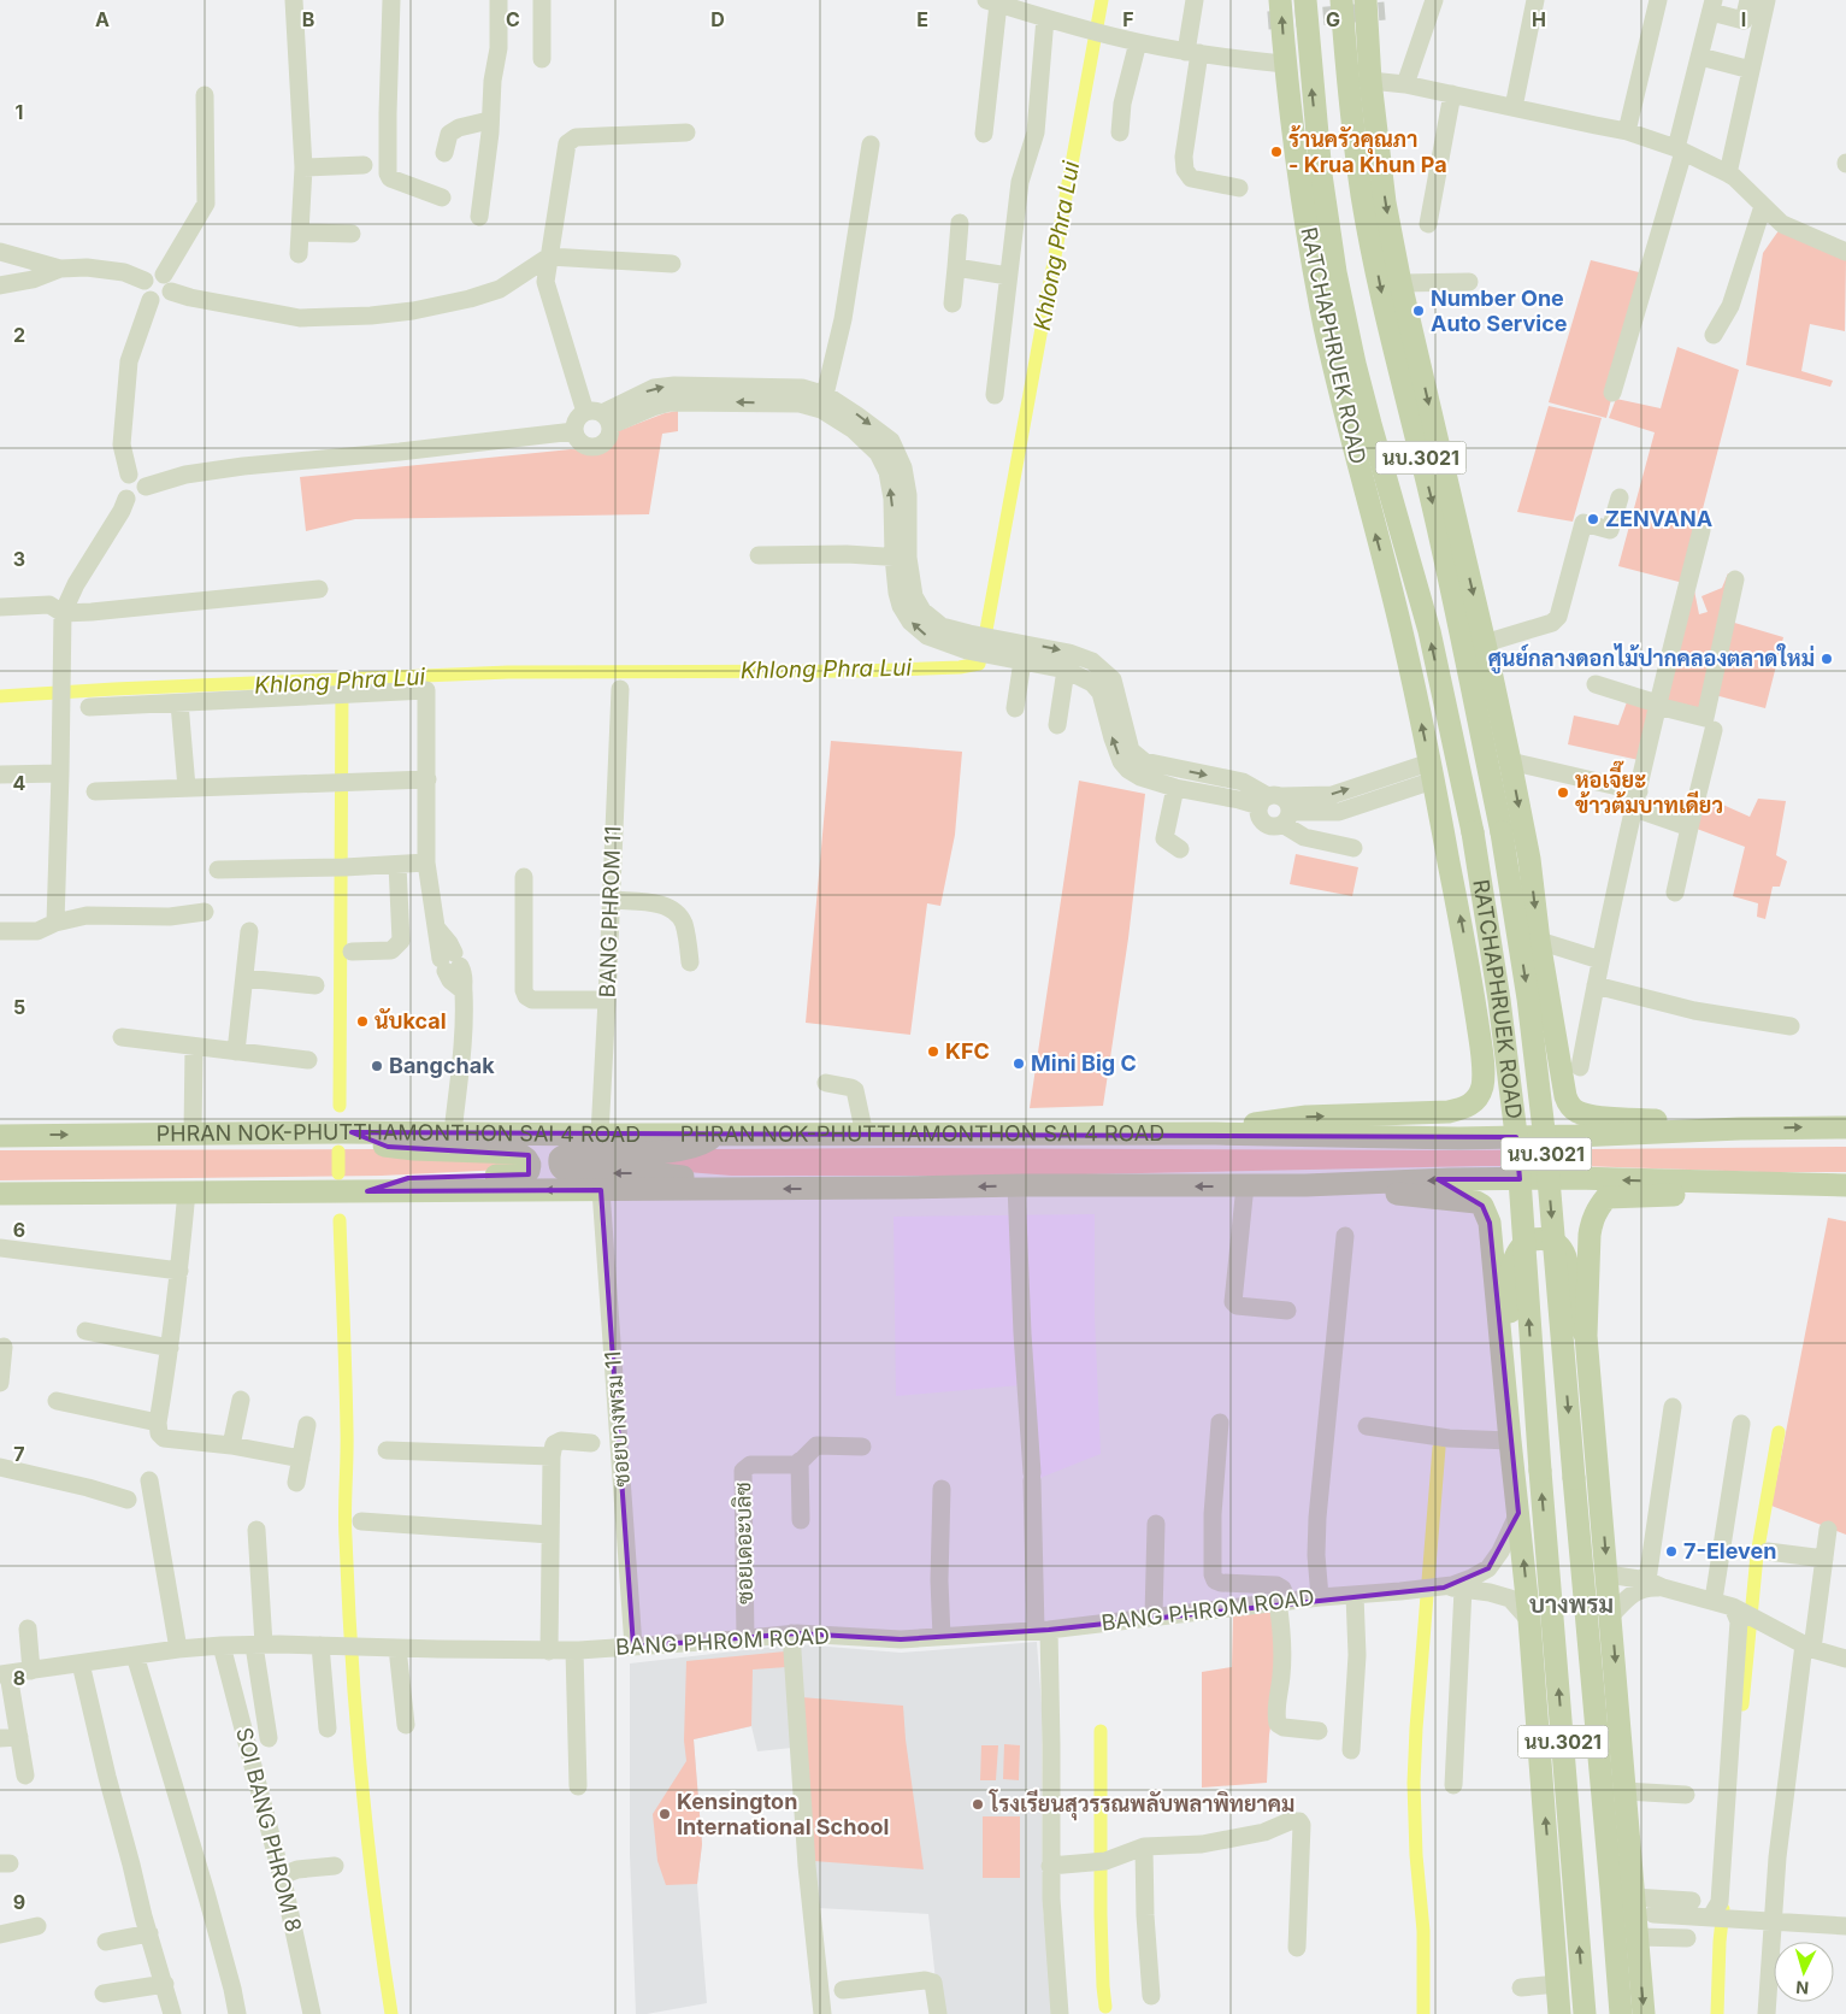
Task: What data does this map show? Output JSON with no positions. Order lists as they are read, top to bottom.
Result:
{
  "streets": {
    "main road": ["RATCHAPHRUEK ROAD", "นบ.3021", "PHRAN NOK-PHUTTHAMONTHON SAI 4 ROAD"],
    "street": [
      "BANG PHROM 11",
      "ซอยบางพรม 11",
      "ซอยเดอะบลิซ",
      "BANG PHROM ROAD",
      "SOI BANG PHROM 8"
    ]
  },
  "crossings": [
    ["RATCHAPHRUEK ROAD", "PHRAN NOK-PHUTTHAMONTHON SAI 4 ROAD"],
    ["นบ.3021", "PHRAN NOK-PHUTTHAMONTHON SAI 4 ROAD"],
    ["นบ.3021", "BANG PHROM ROAD"],
    ["BANG PHROM 11", "PHRAN NOK-PHUTTHAMONTHON SAI 4 ROAD"],
    ["ซอยบางพรม 11", "BANG PHROM ROAD"],
    ["ซอยเดอะบลิซ", "BANG PHROM ROAD"],
    ["BANG PHROM ROAD", "SOI BANG PHROM 8"]
  ],
  "districts": ["บางพรม"],
  "water": ["Khlong Phra Lui"],
  "places": [
    "ร้านครัวคุณภา - Krua Khun Pa",
    "Number One Auto Service",
    "ZENVANA",
    "ศูนย์กลางดอกไม้ปากคลองตลาดใหม่",
    "หอเจี๊ยะ ข้าวต้มบาทเดียว",
    "นับkcal",
    "KFC",
    "Mini Big C",
    "Bangchak",
    "7-Eleven",
    "โรงเรียนสุวรรณพลับพลาพิทยาคม",
    "Kensington International School"
  ],
  "north": "bottom",
  "grid": {
    "columns": [
      "A",
      "B",
      "C",
      "D",
      "E",
      "F",
      "G",
      "H",
      "I"
    ],
    "rows": [
      "1",
      "2",
      "3",
      "4",
      "5",
      "6",
      "7",
      "8",
      "9"
    ]
  }
}
